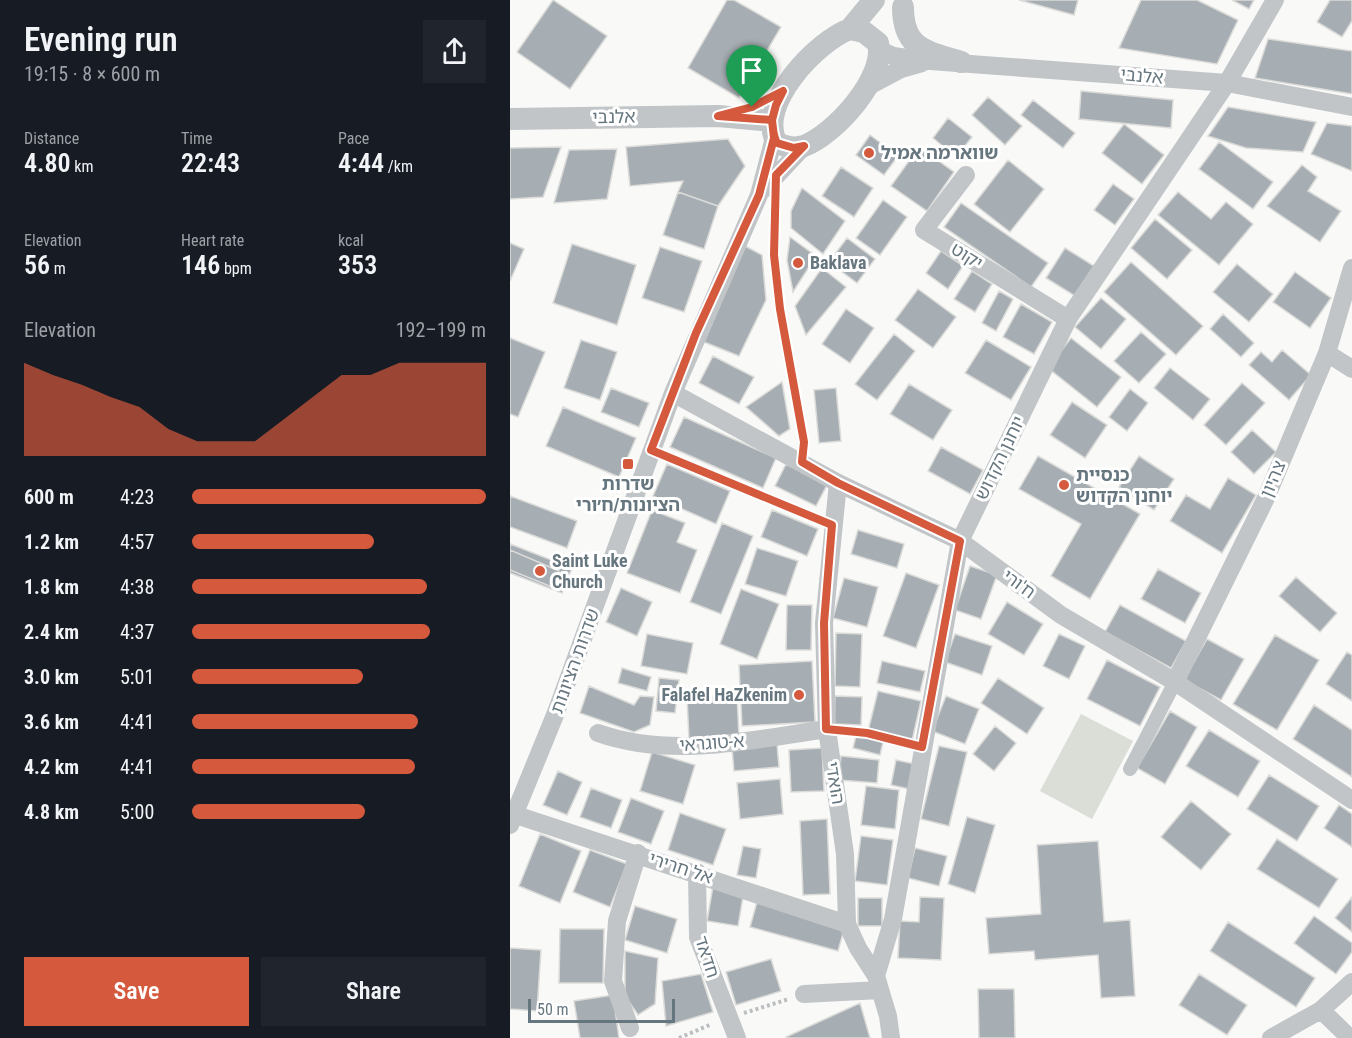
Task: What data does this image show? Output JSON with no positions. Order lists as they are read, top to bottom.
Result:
{
  "streets": {
    "street": [
      "אלנבי",
      "יקוט",
      "יוחנן הקדוש",
      "צהיון",
      "ח'ורי",
      "שדרות הציונות",
      "א-טוגראי",
      "הואדי",
      "אל חרירי",
      "חדאד"
    ]
  },
  "crossings": [
    ["אלנבי", "יוחנן הקדוש"],
    ["אלנבי", "שדרות הציונות"],
    ["יקוט", "יוחנן הקדוש"],
    ["יוחנן הקדוש", "ח'ורי"],
    ["יוחנן הקדוש", "הואדי"],
    ["צהיון", "ח'ורי"],
    ["ח'ורי", "שדרות הציונות"],
    ["ח'ורי", "הואדי"],
    ["שדרות הציונות", "אל חרירי"],
    ["א-טוגראי", "הואדי"],
    ["הואדי", "אל חרירי"],
    ["אל חרירי", "חדאד"]
  ],
  "places": {
    "other": [
      "שווארמה אמיל",
      "Baklava",
      "כנסיית יוחנן הקדוש",
      "Saint Luke Church",
      "Falafel HaZkenim"
    ],
    "transit": ["שדרות הציונות/ח׳ורי"]
  },
  "scale_bar": "50 m",
  "page": {
    "heading": ["Evening run", "19:15 · 8 × 600 m"],
    "stats": [
      ["Distance", "4.80 km"],
      ["Time", "22:43"],
      ["Pace", "4:44 /km"],
      ["Elevation", "56 m"],
      ["Heart rate", "146 bpm"],
      ["kcal", "353"]
    ],
    "chart": ["Elevation", "192–199 m"],
    "list": [
      {
        "name": "600 m",
        "note": "4:23"
      },
      {
        "name": "1.2 km",
        "note": "4:57"
      },
      {
        "name": "1.8 km",
        "note": "4:38"
      },
      {
        "name": "2.4 km",
        "note": "4:37"
      },
      {
        "name": "3.0 km",
        "note": "5:01"
      },
      {
        "name": "3.6 km",
        "note": "4:41"
      },
      {
        "name": "4.2 km",
        "note": "4:41"
      },
      {
        "name": "4.8 km",
        "note": "5:00"
      }
    ],
    "buttons": ["Save", "Share"],
    "scale": "50 m"
  }
}
